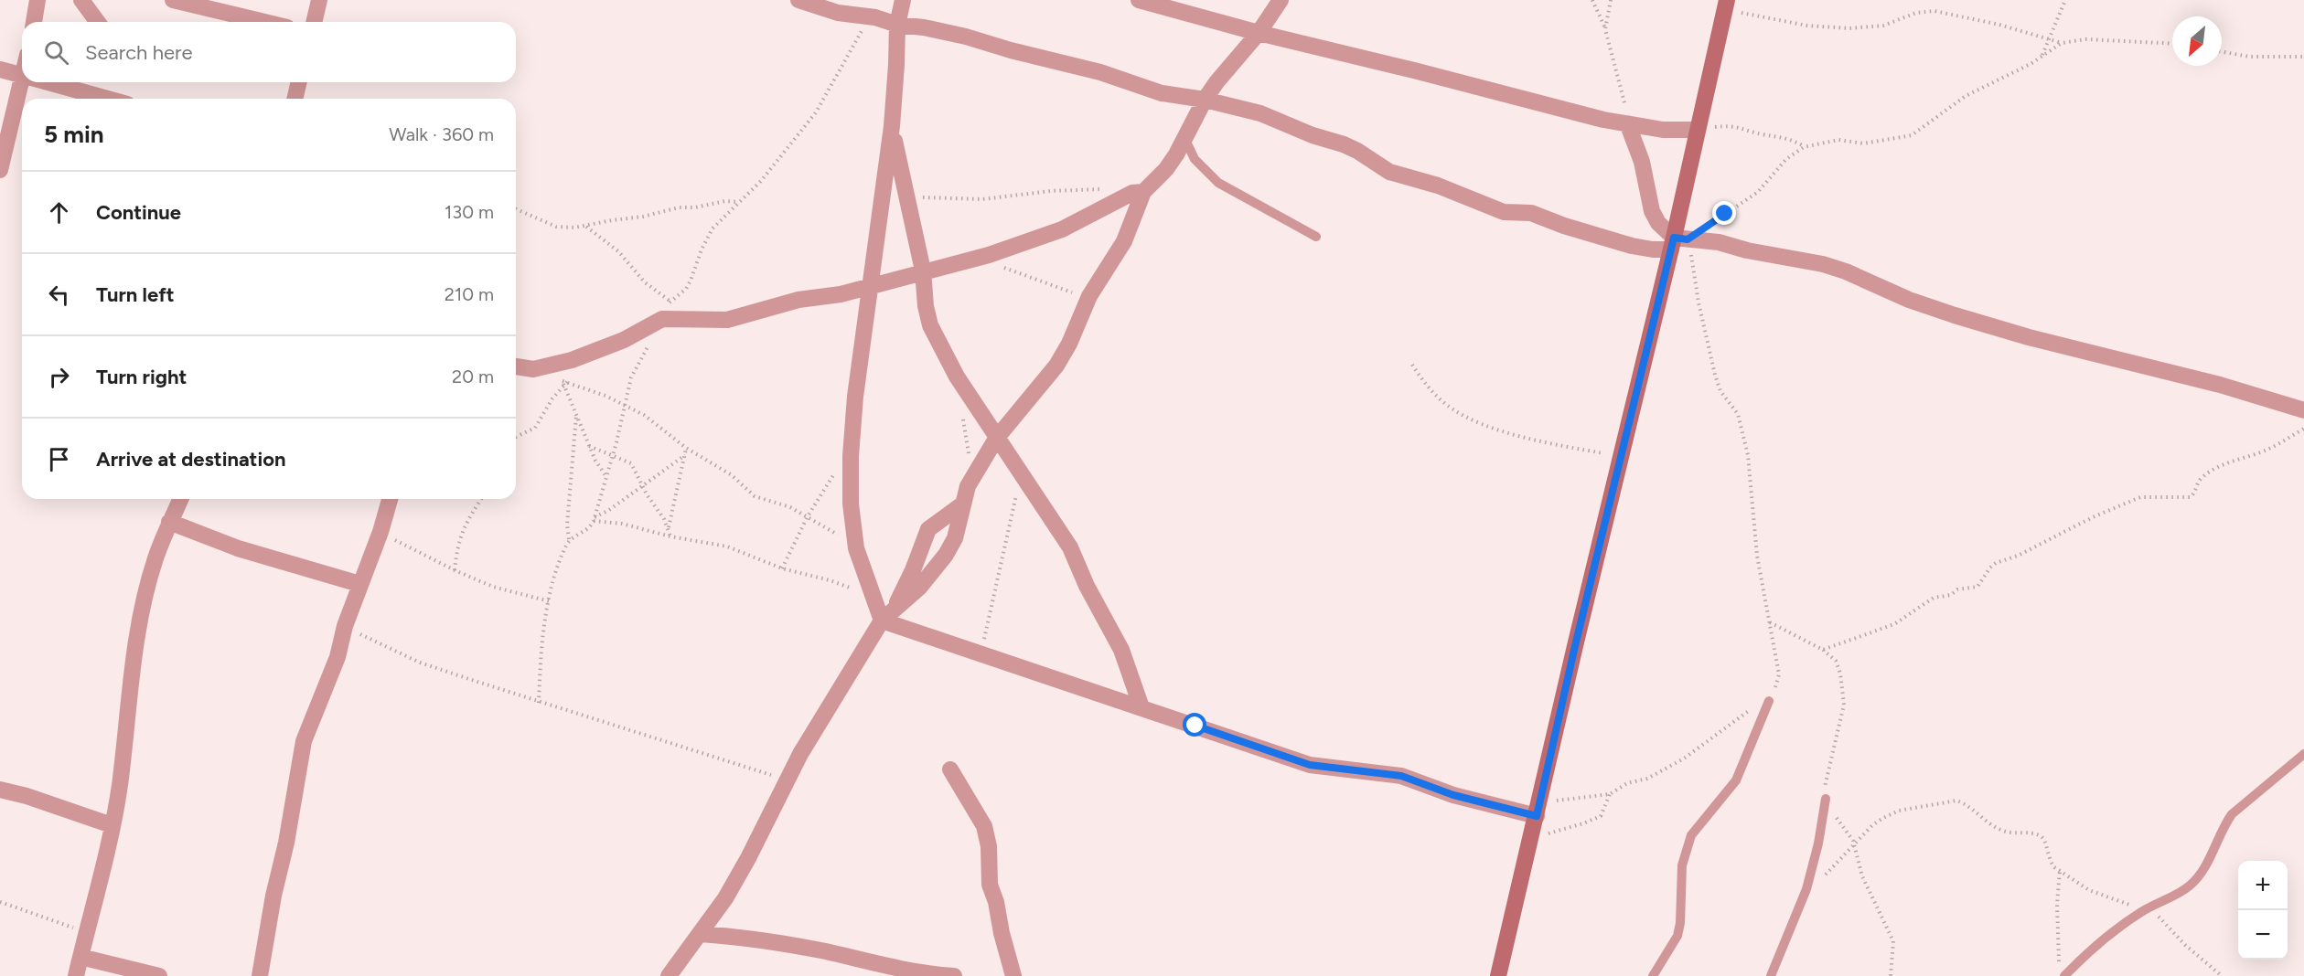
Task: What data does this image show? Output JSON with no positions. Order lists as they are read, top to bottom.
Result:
{
  "north": "bottom left",
  "page": {
    "search": "Search here",
    "heading": ["5 min", "Walk · 360 m"],
    "list": [
      ["Continue", "130 m"],
      ["Turn left", "210 m"],
      ["Turn right", "20 m"],
      "Arrive at destination"
    ],
    "map_buttons": ["+", "−"]
  }
}
